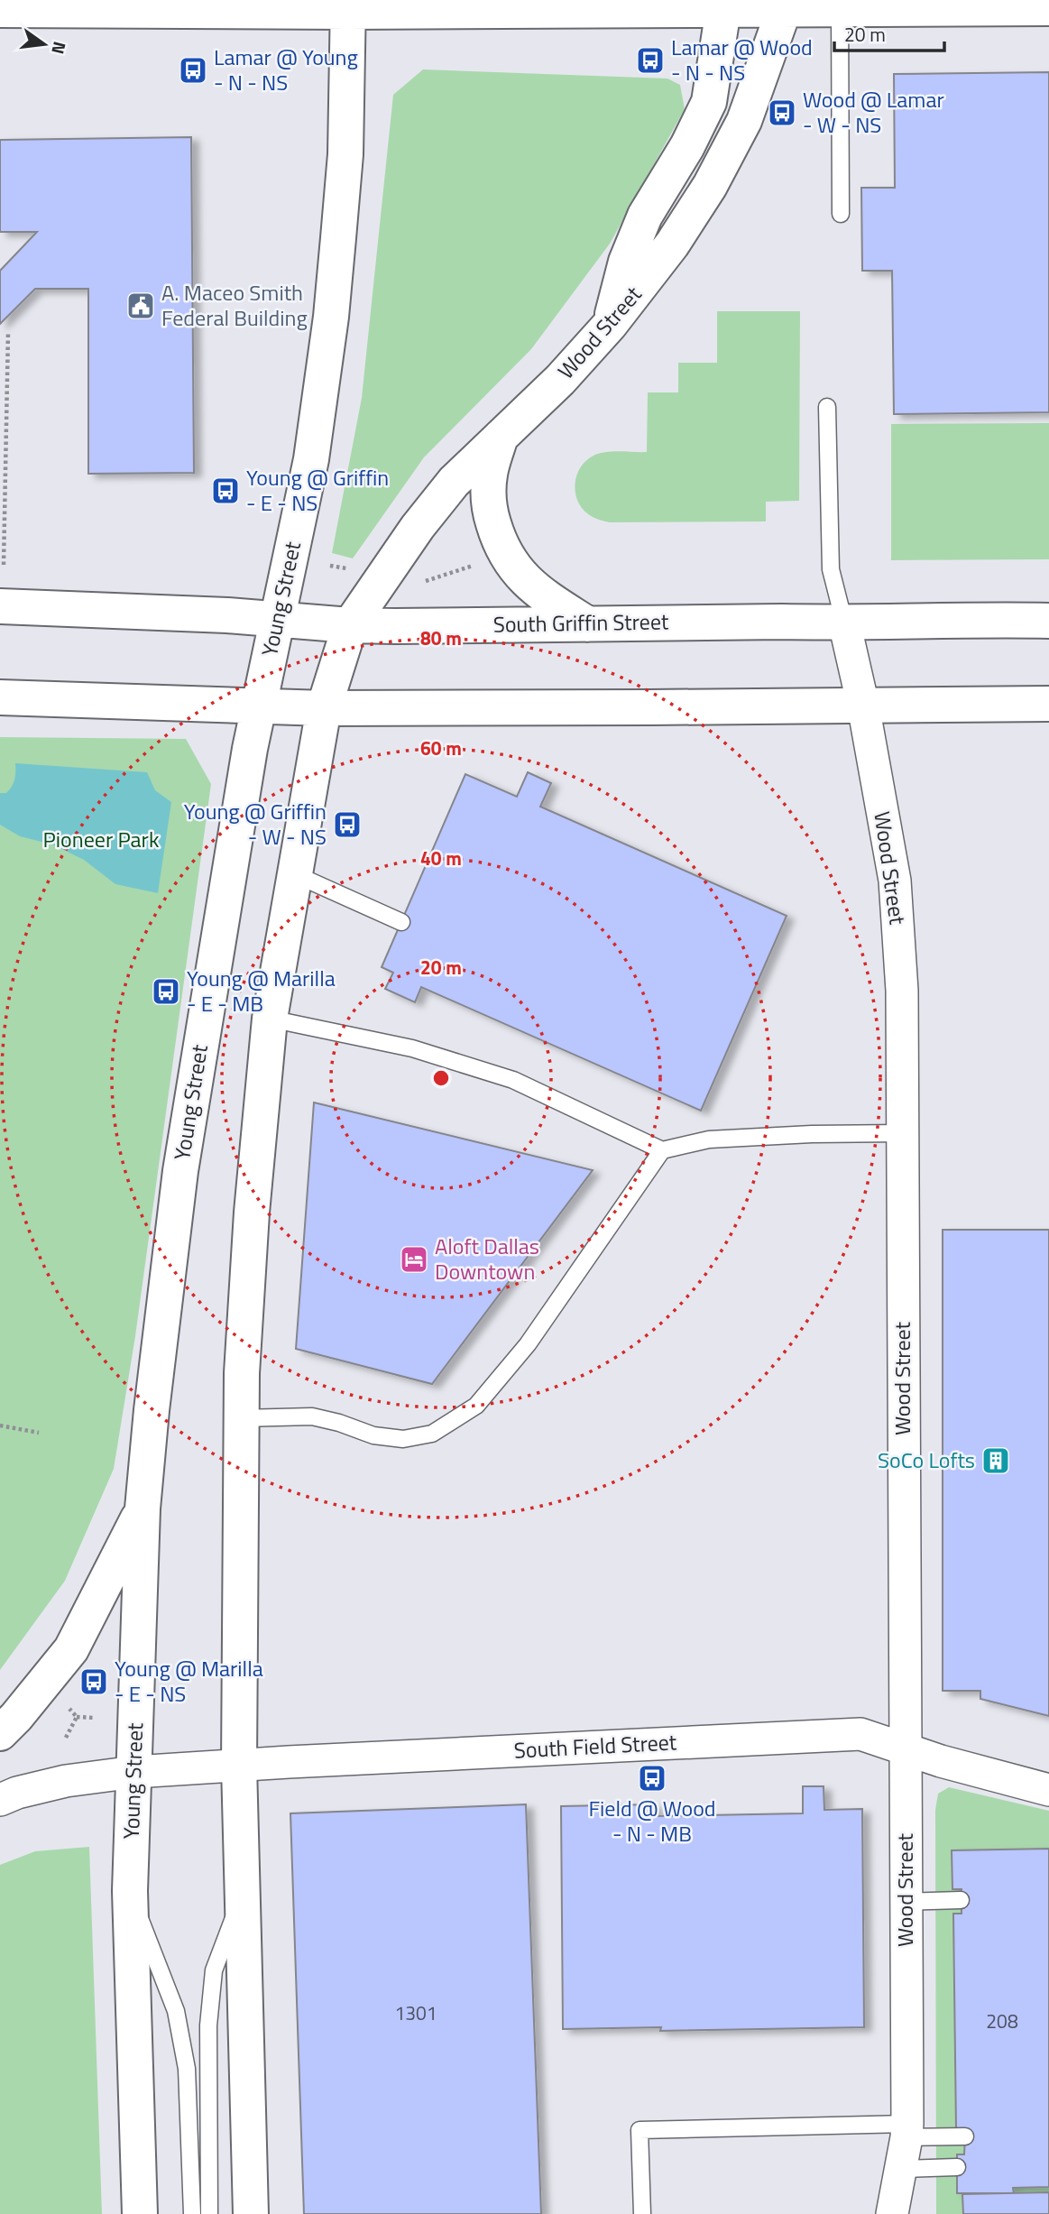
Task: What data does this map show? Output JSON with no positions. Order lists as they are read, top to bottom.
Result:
{
  "streets": {
    "main road": ["Wood Street", "Young Street", "South Griffin Street"],
    "street": ["South Field Street"]
  },
  "crossings": [
    ["Wood Street", "South Griffin Street"],
    ["Wood Street", "South Field Street"],
    ["Young Street", "South Griffin Street"],
    ["Young Street", "South Field Street"]
  ],
  "parks": ["Pioneer Park"],
  "places": {
    "bus stop": [
      "Lamar @ Wood - N - NS",
      "Lamar @ Young - N - NS",
      "Wood @ Lamar - W - NS",
      "Young @ Griffin - E - NS",
      "Young @ Griffin - W - NS",
      "Young @ Marilla - E - MB",
      "Young @ Marilla - E - NS",
      "Field @ Wood - N - MB"
    ],
    "public building": ["A. Maceo Smith Federal Building"],
    "hotel": ["Aloft Dallas Downtown"],
    "building": ["SoCo Lofts"]
  },
  "house_numbers": ["1301", "208"],
  "scale_bar": "20 m",
  "north": "right",
  "rings": [
    "80 m",
    "60 m",
    "40 m",
    "20 m"
  ]
}
